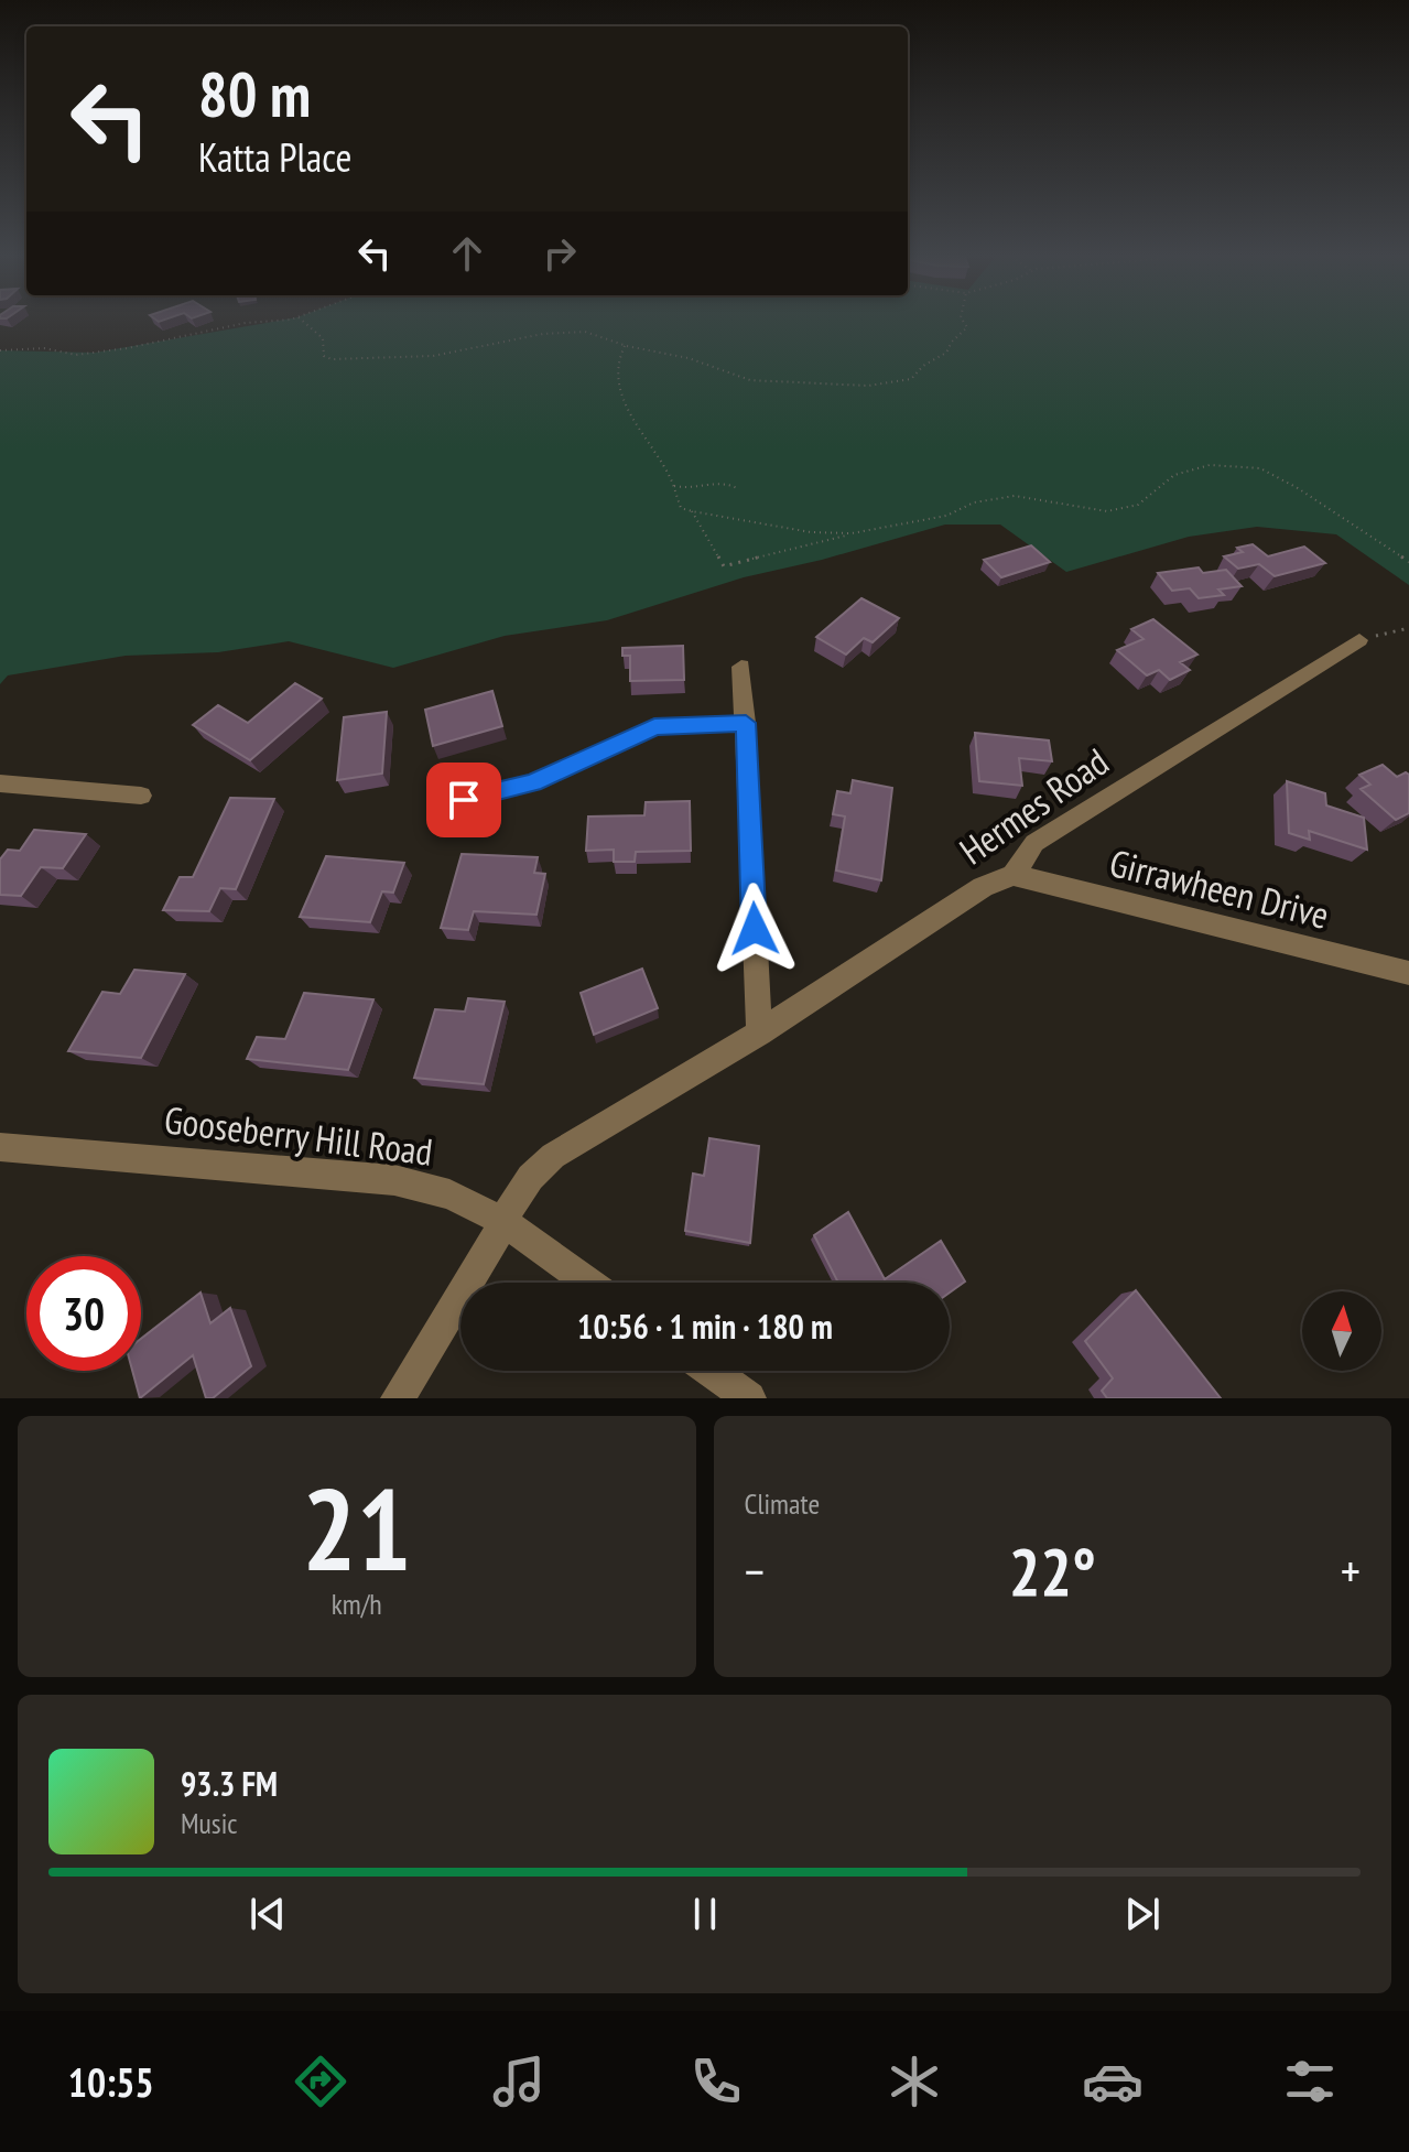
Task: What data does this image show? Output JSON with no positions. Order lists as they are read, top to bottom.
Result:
{
  "streets": {
    "street": ["Hermes Road", "Girrawheen Drive", "Gooseberry Hill Road"]
  },
  "crossings": [
    ["Hermes Road", "Girrawheen Drive"],
    ["Hermes Road", "Gooseberry Hill Road"]
  ],
  "north": "top",
  "page": {
    "turn": ["80 m", "Katta Place"],
    "limit": "30",
    "trip": "10:56 · 1 min · 180 m",
    "tile": [
      ["21", "km/h"],
      "Climate"
    ],
    "heat": ["−", "22°", "+"],
    "song": ["93.3 FM", "Music"],
    "tabs": "10:55"
  }
}
